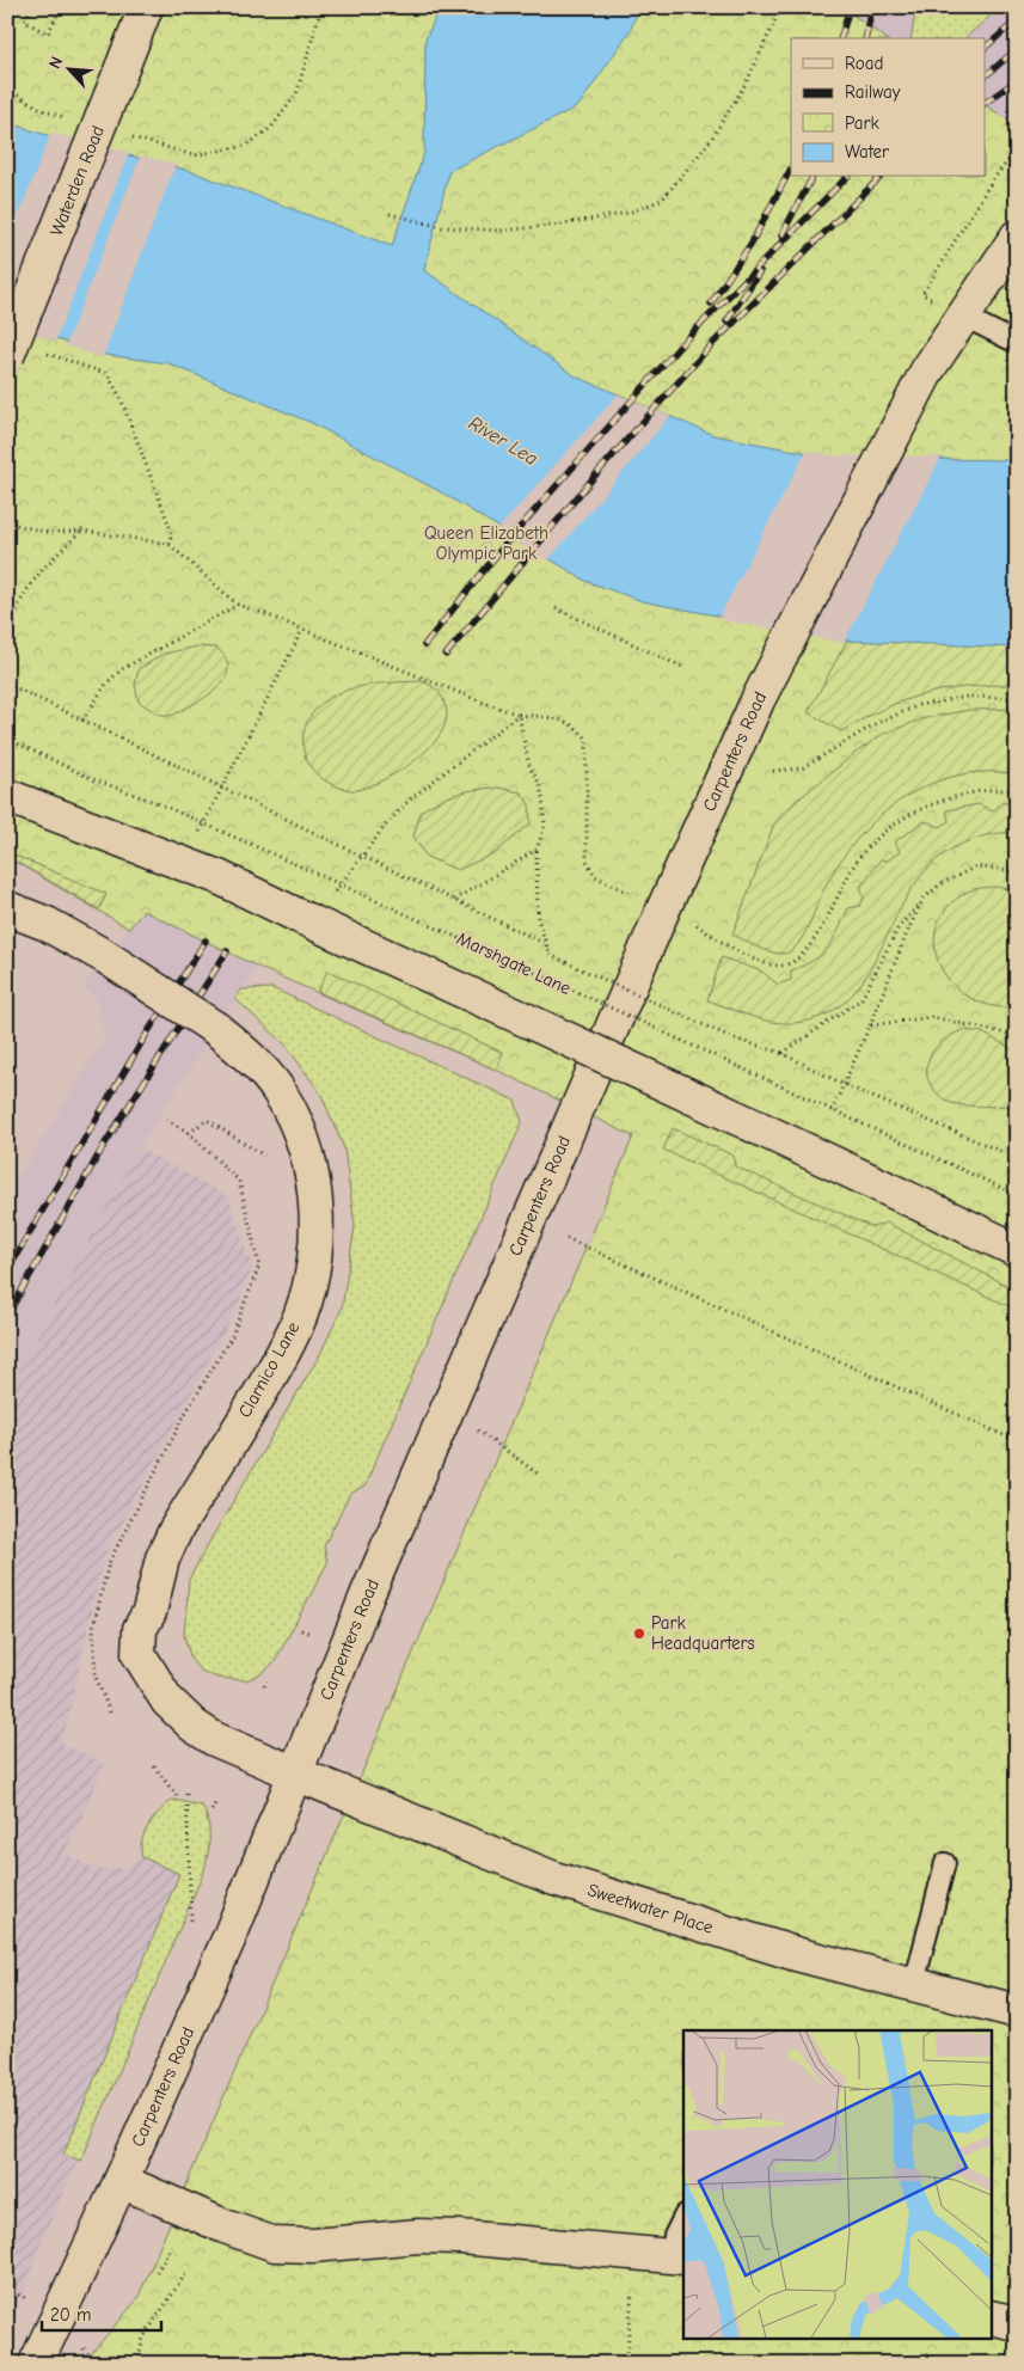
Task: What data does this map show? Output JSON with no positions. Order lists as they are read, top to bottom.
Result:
{
  "streets": {
    "street": [
      "Waterden Road",
      "Carpenters Road",
      "Clarnico Lane",
      "Sweetwater Place"
    ],
    "path": ["Marshgate Lane"]
  },
  "crossings": [
    ["Carpenters Road", "Clarnico Lane"],
    ["Carpenters Road", "Sweetwater Place"],
    ["Clarnico Lane", "Sweetwater Place"]
  ],
  "water": ["River Lea"],
  "parks": ["Queen Elizabeth Olympic Park"],
  "places": ["Park Headquarters"],
  "legend": [
    "Road",
    "Railway",
    "Park",
    "Water"
  ],
  "scale_bar": "20 m",
  "north": "top left"
}
